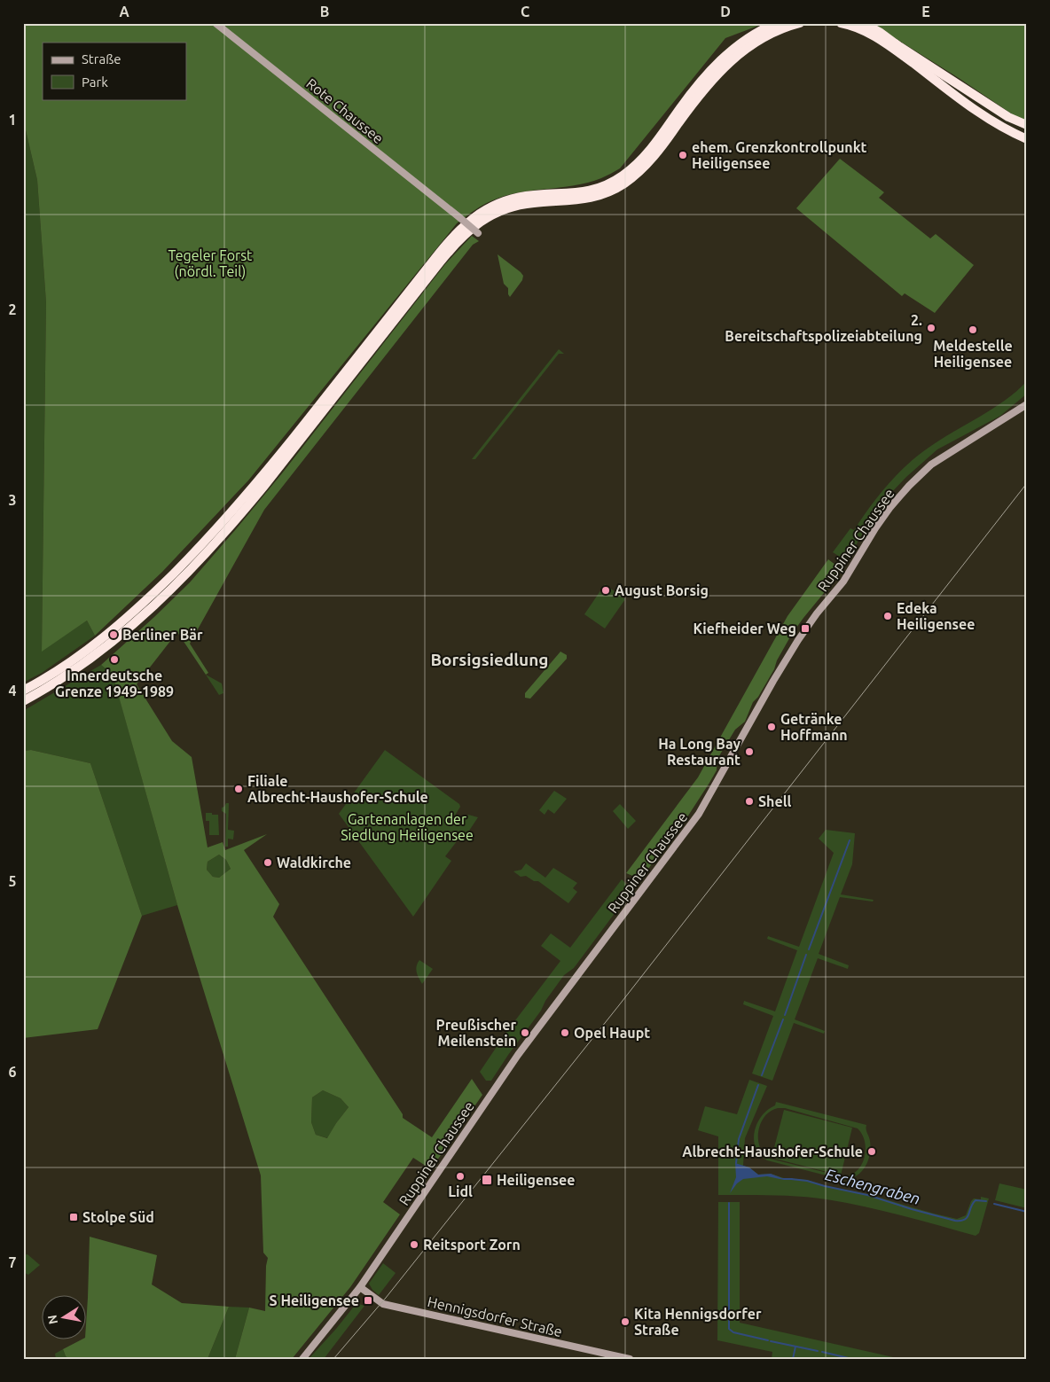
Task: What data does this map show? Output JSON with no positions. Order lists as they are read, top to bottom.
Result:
{
  "streets": {
    "main road": ["Rote Chaussee", "Ruppiner Chaussee", "Hennigsdorfer Straße"]
  },
  "crossings": [
    ["Ruppiner Chaussee", "Hennigsdorfer Straße"]
  ],
  "districts": ["Borsigsiedlung"],
  "water": ["Eschengraben"],
  "parks": ["Tegeler Forst (nördl. Teil)", "Gartenanlagen der Siedlung Heiligensee"],
  "places": {
    "other": [
      "ehem. Grenzkontrollpunkt Heiligensee",
      "2. Bereitschaftspolizeiabteilung",
      "Meldestelle Heiligensee",
      "August Borsig",
      "Edeka Heiligensee",
      "Berliner Bär",
      "Innerdeutsche Grenze 1949-1989",
      "Getränke Hoffmann",
      "Ha Long Bay Restaurant",
      "Filiale Albrecht-Haushofer-Schule",
      "Shell",
      "Waldkirche",
      "Preußischer Meilenstein",
      "Opel Haupt",
      "Albrecht-Haushofer-Schule",
      "Lidl",
      "Reitsport Zorn",
      "Kita Hennigsdorfer Straße"
    ],
    "transit": [
      "Kiefheider Weg",
      "Heiligensee",
      "Stolpe Süd",
      "S Heiligensee"
    ]
  },
  "legend": ["Straße", "Park"],
  "north": "left",
  "grid": {
    "columns": [
      "A",
      "B",
      "C",
      "D",
      "E"
    ],
    "rows": [
      "1",
      "2",
      "3",
      "4",
      "5",
      "6",
      "7"
    ]
  }
}
